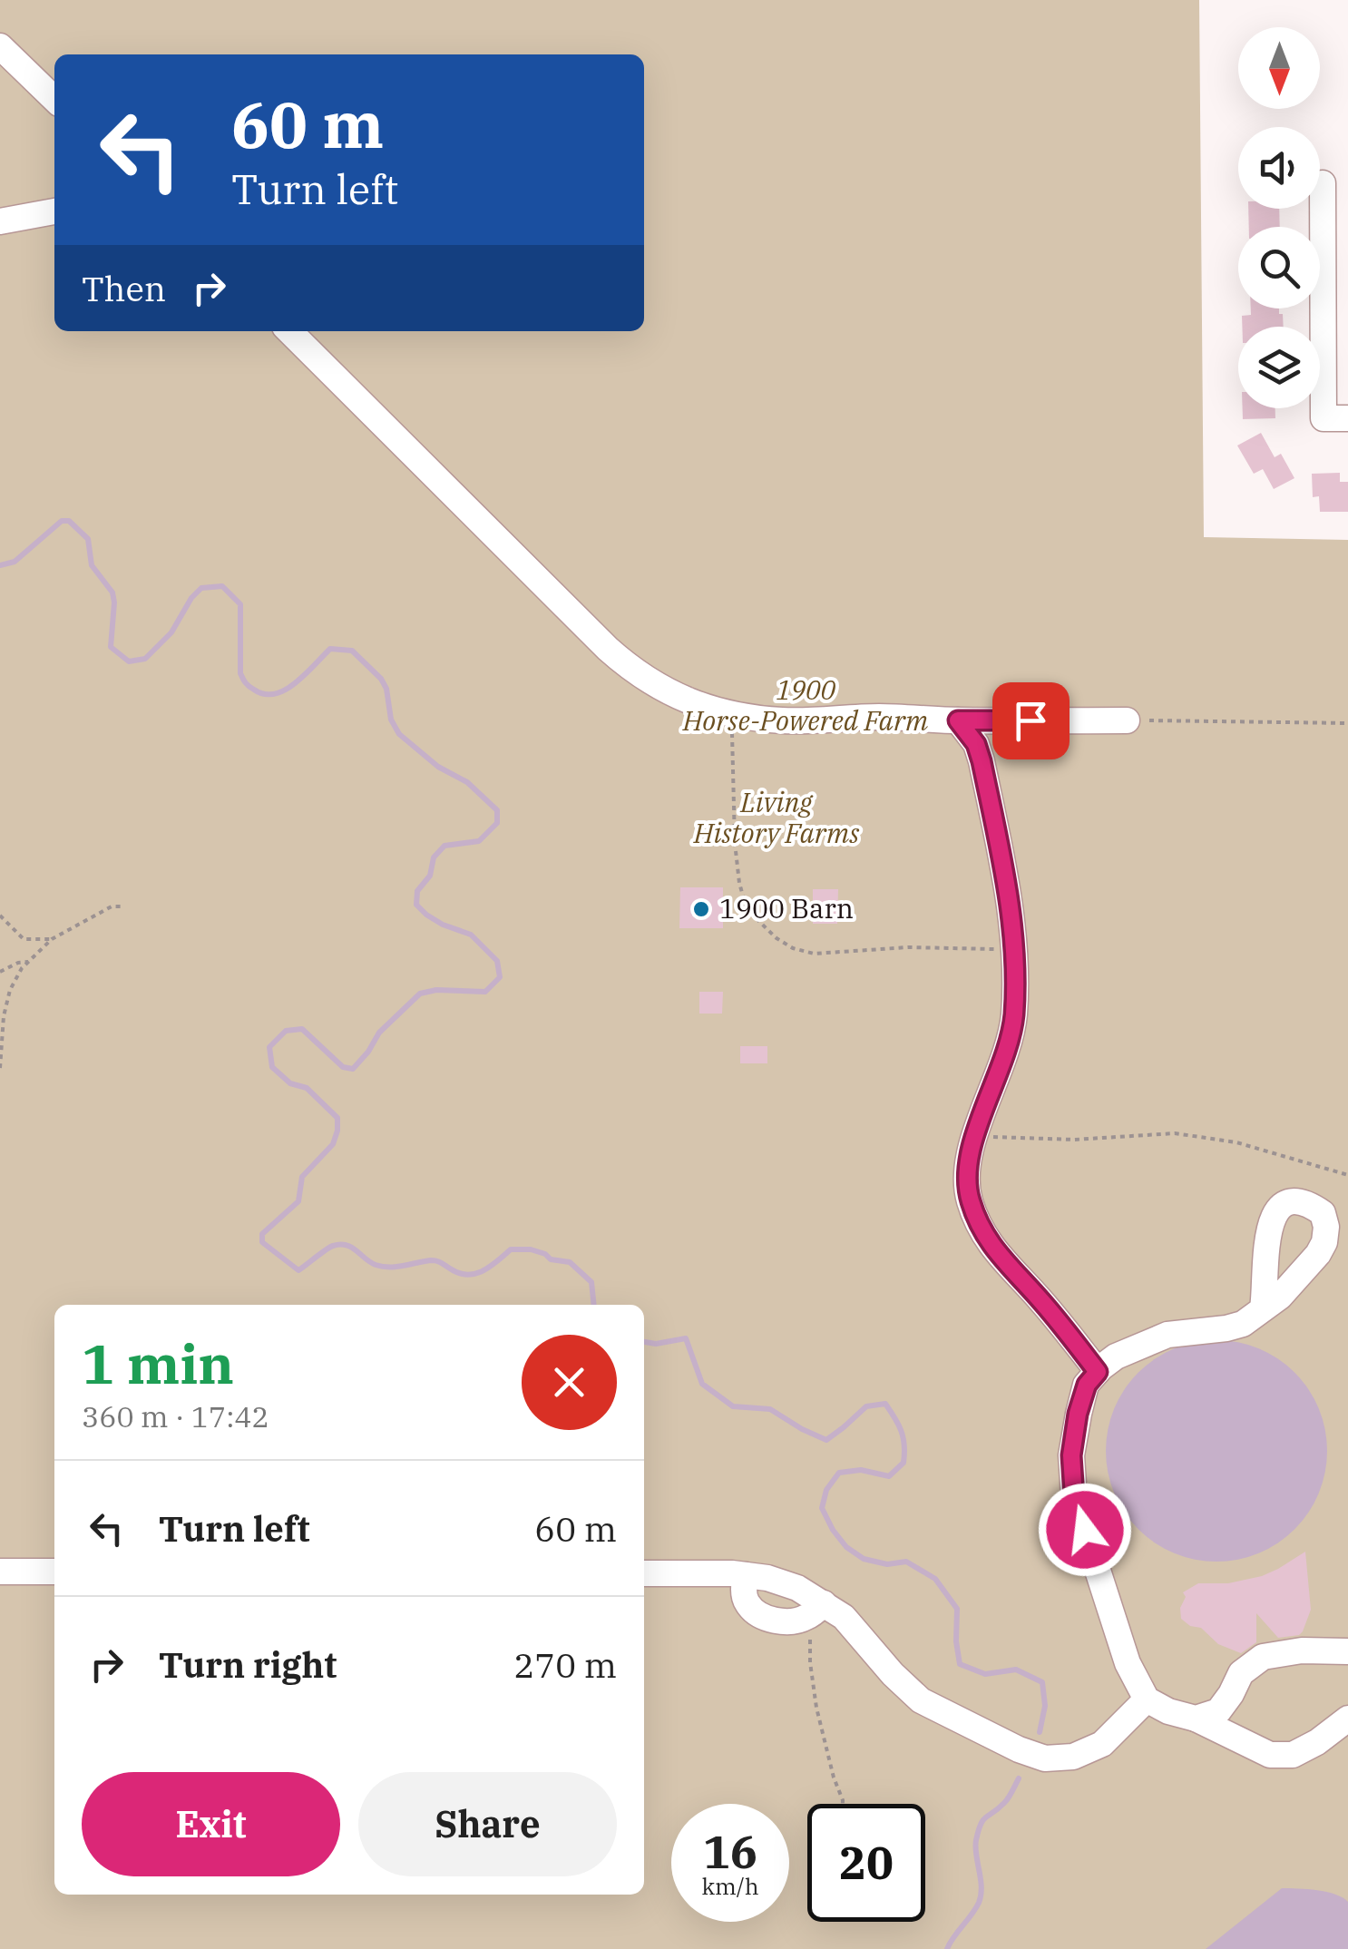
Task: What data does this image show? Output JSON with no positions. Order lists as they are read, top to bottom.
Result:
{
  "parks": ["1900 Horse-Powered Farm", "Living History Farms"],
  "places": ["1900 Barn"],
  "north": "bottom",
  "page": {
    "turn": ["60 m", "Turn left"],
    "then": "Then",
    "heading": ["1 min", "360 m · 17:42"],
    "list": [
      {
        "name": "Turn left",
        "value": "60 m"
      },
      {
        "name": "Turn right",
        "value": "270 m"
      }
    ],
    "buttons": ["Exit", "Share"],
    "speed": "16 km/h",
    "limit": "20"
  }
}
